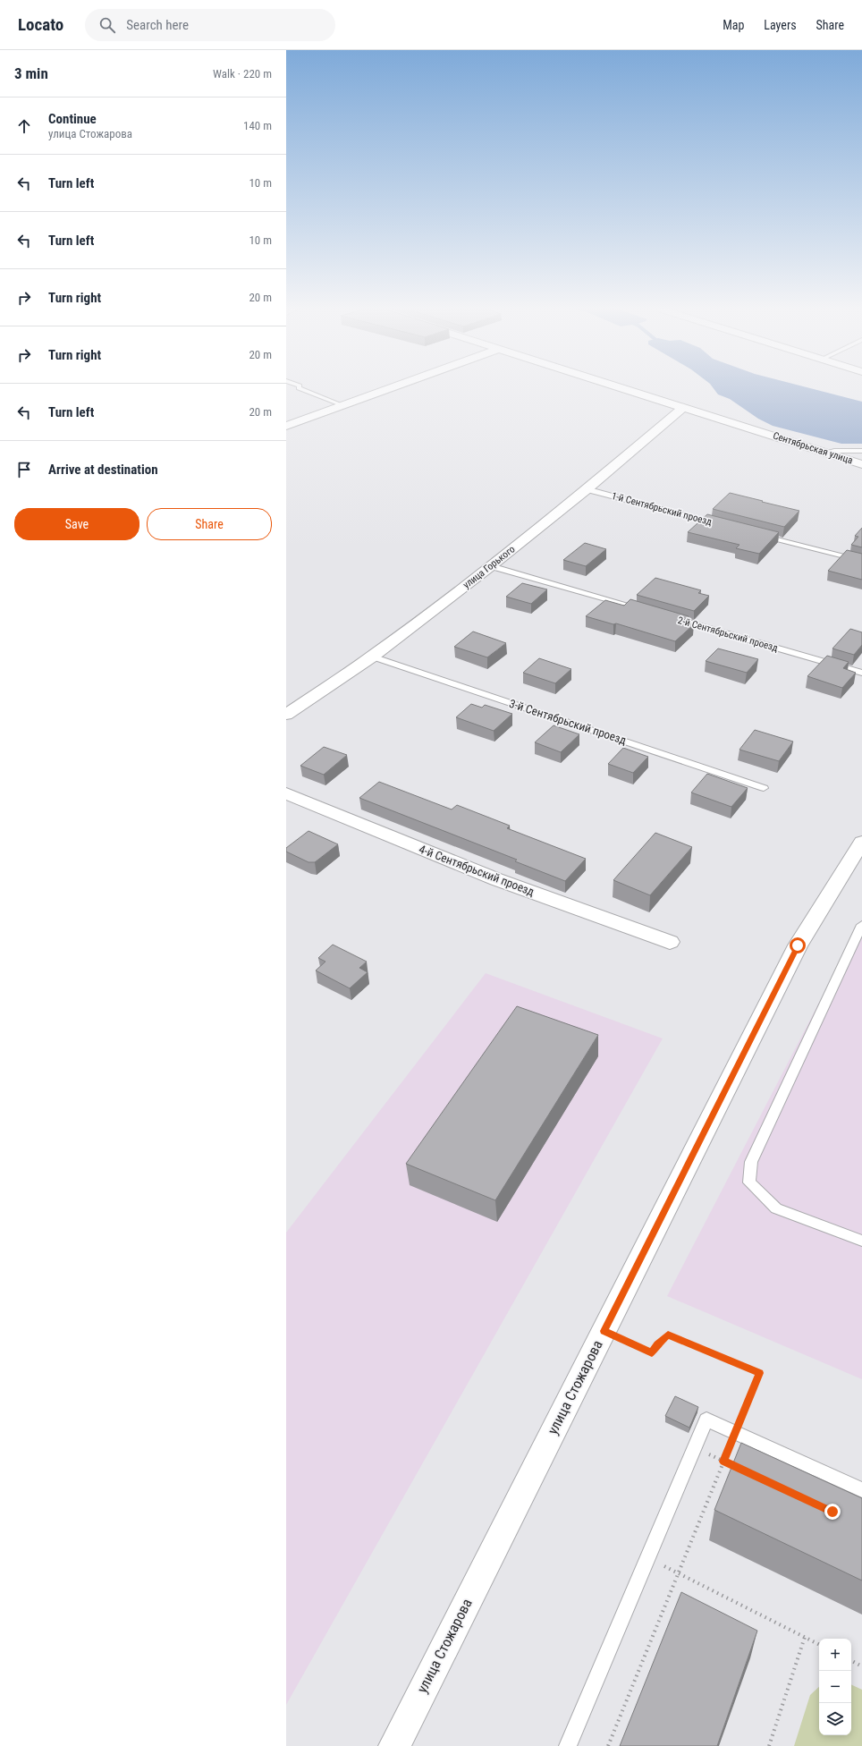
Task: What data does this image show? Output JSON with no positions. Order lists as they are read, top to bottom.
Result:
{
  "streets": {
    "street": [
      "Сентябрьская улица",
      "улица Горького",
      "4-й Сентябрьский проезд",
      "улица Стожарова"
    ],
    "lane": ["1-й Сентябрьский проезд", "2-й Сентябрьский проезд", "3-й Сентябрьский проезд"]
  },
  "crossings": [
    ["Сентябрьская улица", "улица Горького"],
    ["1-й Сентябрьский проезд", "улица Горького"],
    ["улица Горького", "3-й Сентябрьский проезд"]
  ],
  "page": {
    "header": "Locato",
    "search": "Search here",
    "nav": ["Map", "Layers", "Share"],
    "heading": ["3 min", "Walk · 220 m"],
    "list": [
      ["Continue", "улица Стожарова", "140 m"],
      ["Turn left", "10 m"],
      ["Turn left", "10 m"],
      ["Turn right", "20 m"],
      ["Turn right", "20 m"],
      ["Turn left", "20 m"],
      "Arrive at destination"
    ],
    "buttons": ["Save", "Share"],
    "map_buttons": ["+", "−"]
  }
}
